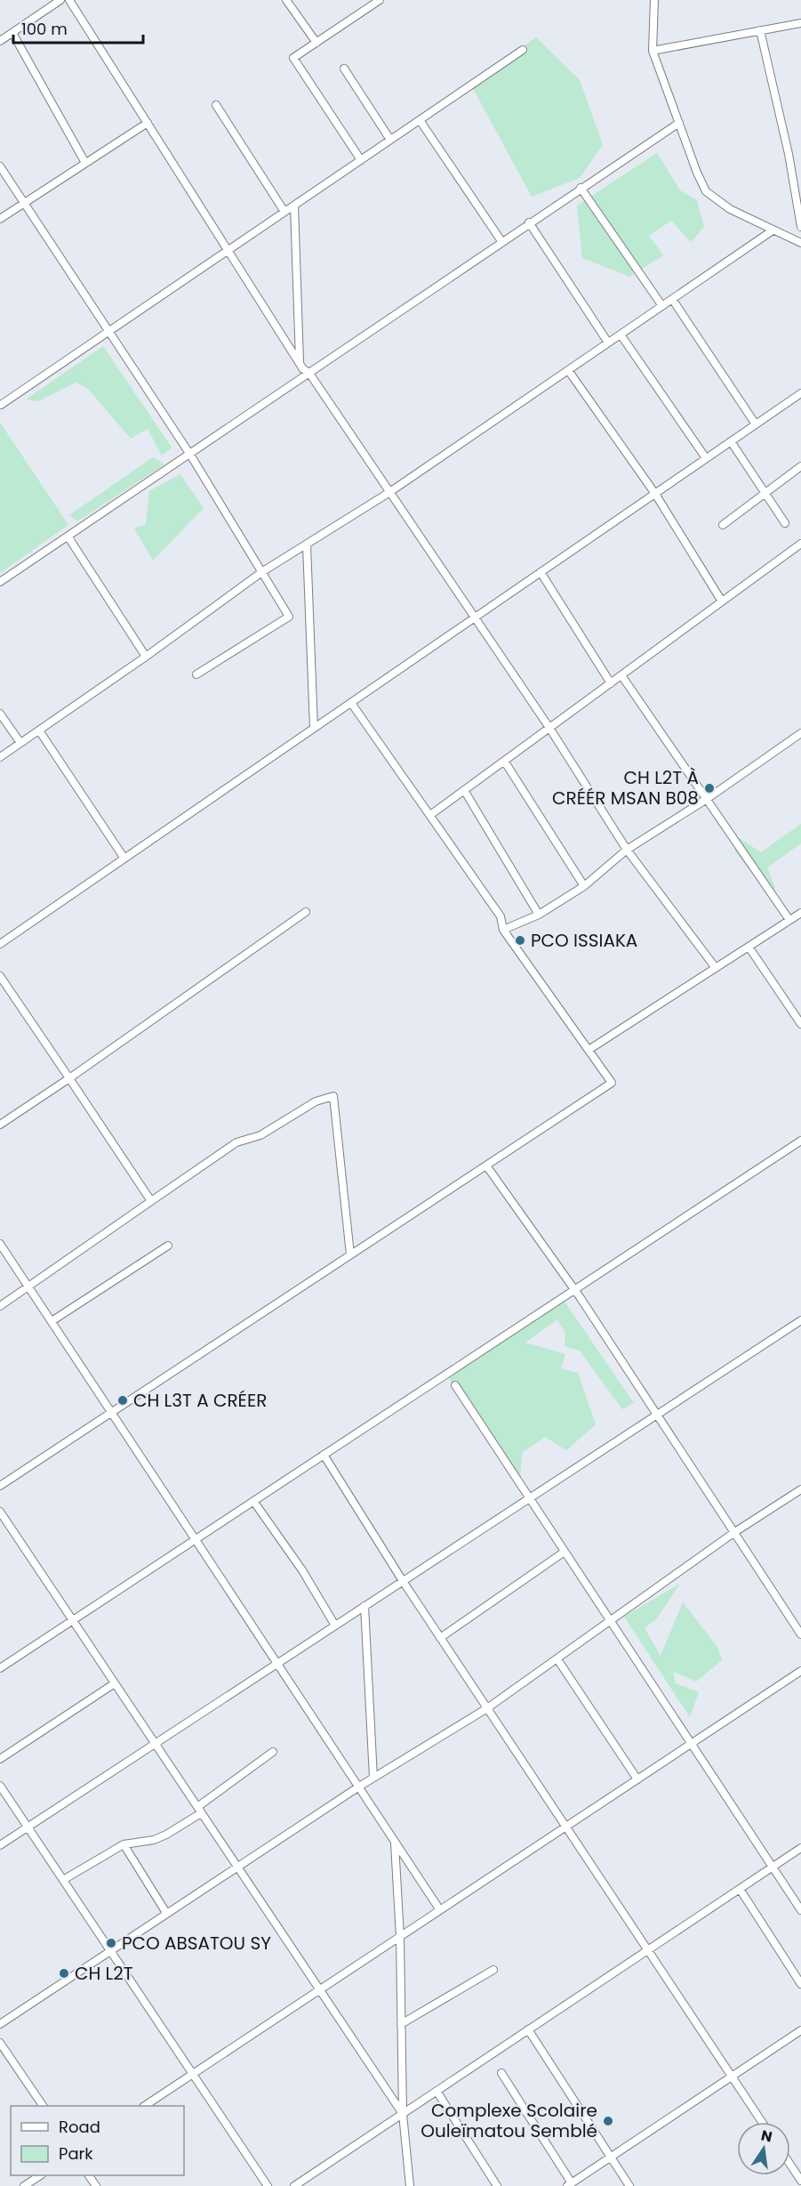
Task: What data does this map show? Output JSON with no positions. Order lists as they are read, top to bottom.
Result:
{
  "places": [
    "CH L2T À CRÉÉR MSAN B08",
    "PCO ISSIAKA",
    "CH L3T A CRÉER",
    "PCO ABSATOU SY",
    "CH L2T",
    "Complexe Scolaire Ouleïmatou Semblé"
  ],
  "legend": ["Road", "Park"],
  "scale_bar": "100 m",
  "north": "top"
}
